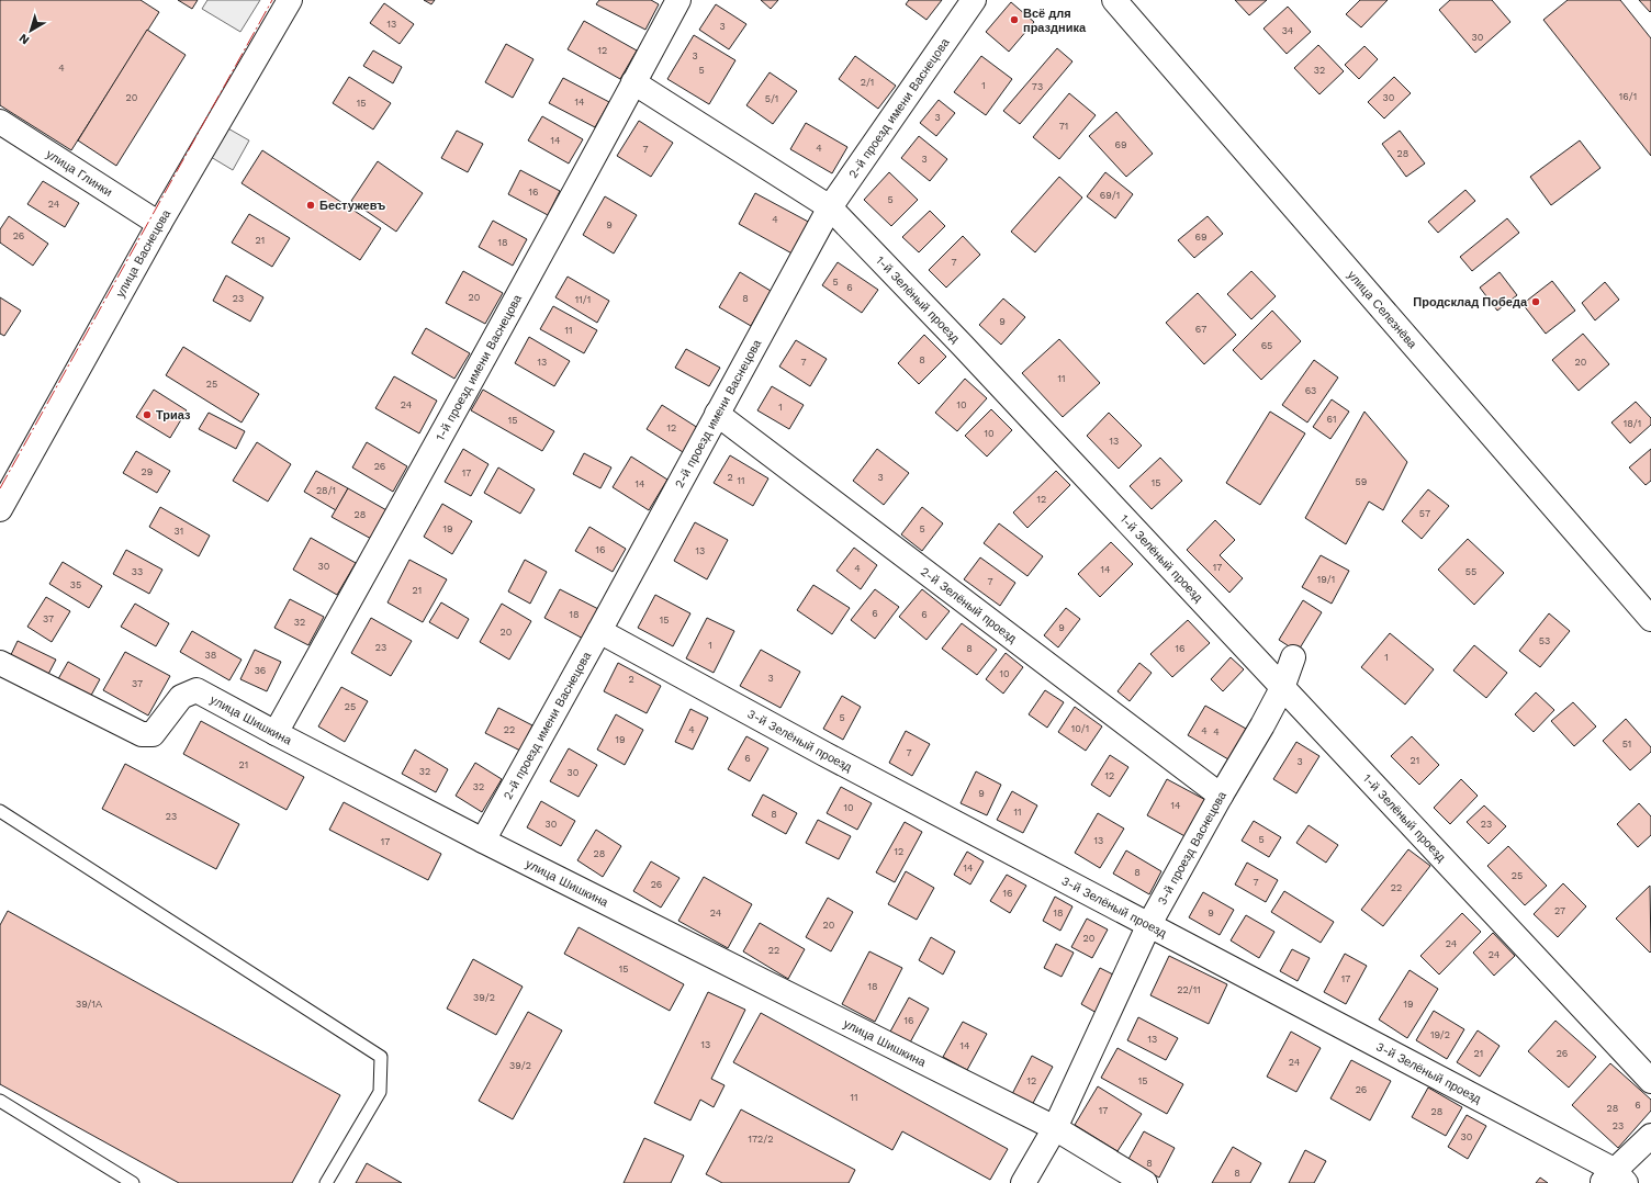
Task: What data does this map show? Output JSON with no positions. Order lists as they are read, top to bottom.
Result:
{
  "streets": {
    "street": [
      "2-й проезд имени Васнецова",
      "улица Глинки",
      "улица Васнецова",
      "1-й Зелёный проезд",
      "улица Селезнёва",
      "1-й проезд имени Васнецова",
      "2-й Зелёный проезд",
      "улица Шишкина",
      "3-й Зелёный проезд",
      "3-й проезд Васнецова"
    ]
  },
  "crossings": [
    ["2-й проезд имени Васнецова", "1-й Зелёный проезд"],
    ["2-й проезд имени Васнецова", "2-й Зелёный проезд"],
    ["2-й проезд имени Васнецова", "улица Шишкина"],
    ["2-й проезд имени Васнецова", "3-й Зелёный проезд"],
    ["улица Глинки", "улица Васнецова"],
    ["1-й Зелёный проезд", "1-й проезд имени Васнецова"],
    ["1-й Зелёный проезд", "3-й проезд Васнецова"],
    ["1-й проезд имени Васнецова", "улица Шишкина"],
    ["2-й Зелёный проезд", "3-й проезд Васнецова"],
    ["улица Шишкина", "3-й проезд Васнецова"],
    ["3-й Зелёный проезд", "3-й проезд Васнецова"]
  ],
  "places": [
    "Всё для праздника",
    "Бестужевъ",
    "Продсклад Победа",
    "Триаз"
  ],
  "house_numbers": [
    "13",
    "3",
    "34",
    "30",
    "12",
    "3",
    "4",
    "5",
    "32",
    "2/1",
    "1",
    "73",
    "16/1",
    "20",
    "30",
    "5/1",
    "14",
    "15",
    "3",
    "71",
    "14",
    "69",
    "4",
    "7",
    "28",
    "3",
    "16",
    "69/1",
    "5",
    "24",
    "4",
    "9",
    "26",
    "69",
    "21",
    "18",
    "7",
    "5",
    "6",
    "20",
    "23",
    "8",
    "11/1",
    "9",
    "67",
    "11",
    "65",
    "8",
    "13",
    "7",
    "20",
    "11",
    "25",
    "63",
    "24",
    "10",
    "1",
    "61",
    "15",
    "18/1",
    "12",
    "10",
    "13",
    "26",
    "29",
    "17",
    "2",
    "3",
    "11",
    "59",
    "15",
    "14",
    "28/1",
    "12",
    "57",
    "28",
    "19",
    "5",
    "31",
    "16",
    "13",
    "30",
    "17",
    "4",
    "14",
    "33",
    "55",
    "19/1",
    "7",
    "35",
    "21",
    "6",
    "18",
    "6",
    "37",
    "15",
    "32",
    "9",
    "20",
    "53",
    "1",
    "23",
    "8",
    "16",
    "38",
    "1",
    "36",
    "10",
    "3",
    "2",
    "37",
    "25",
    "5",
    "10/1",
    "22",
    "4",
    "4",
    "4",
    "19",
    "51",
    "7",
    "6",
    "21",
    "3",
    "21",
    "32",
    "30",
    "12",
    "32",
    "9",
    "14",
    "10",
    "11",
    "8",
    "23",
    "30",
    "23",
    "5",
    "13",
    "17",
    "12",
    "28",
    "14",
    "8",
    "25",
    "7",
    "26",
    "22",
    "16",
    "27",
    "24",
    "18",
    "9",
    "20",
    "20",
    "24",
    "22",
    "24",
    "15",
    "17",
    "18",
    "22/11",
    "39/2",
    "39/1А",
    "19",
    "16",
    "19/2",
    "13",
    "13",
    "14",
    "21",
    "26",
    "24",
    "39/2",
    "12",
    "15",
    "26",
    "11",
    "6",
    "28",
    "17",
    "28",
    "23",
    "30",
    "172/2",
    "8",
    "8"
  ],
  "north": "bottom left"
}
